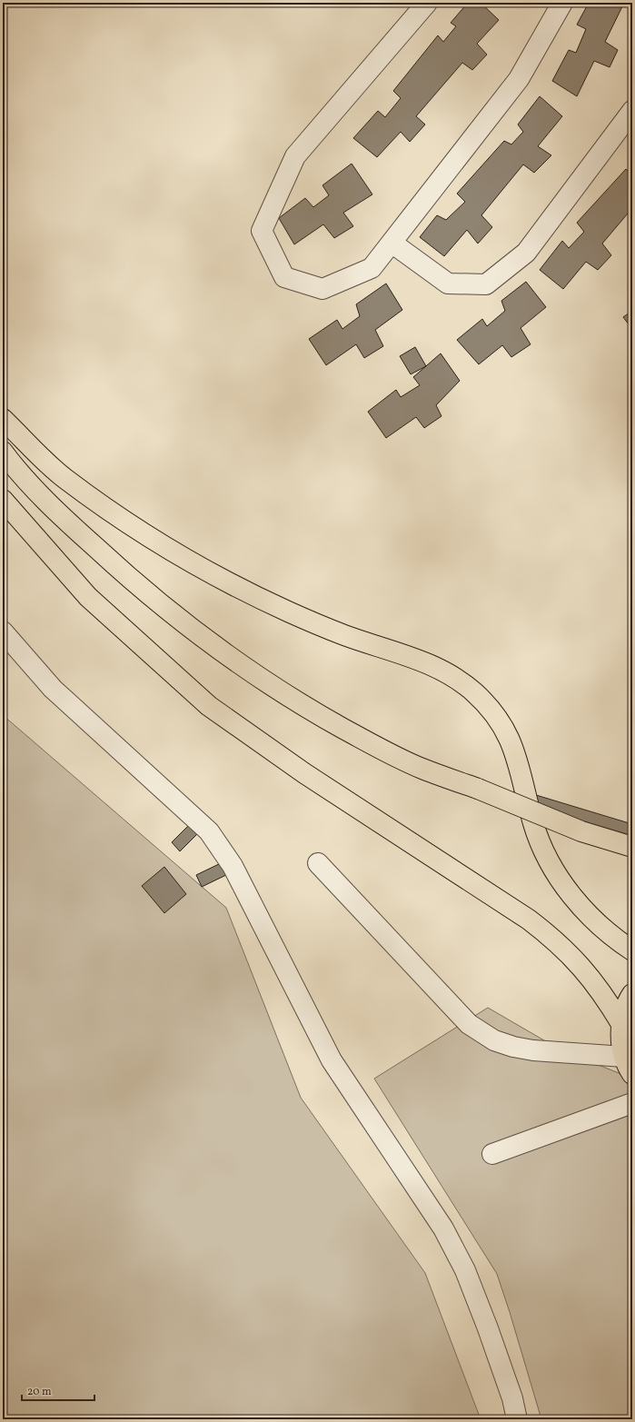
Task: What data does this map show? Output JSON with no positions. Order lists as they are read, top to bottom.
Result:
{
  "scale_bar": "20 m"
}
